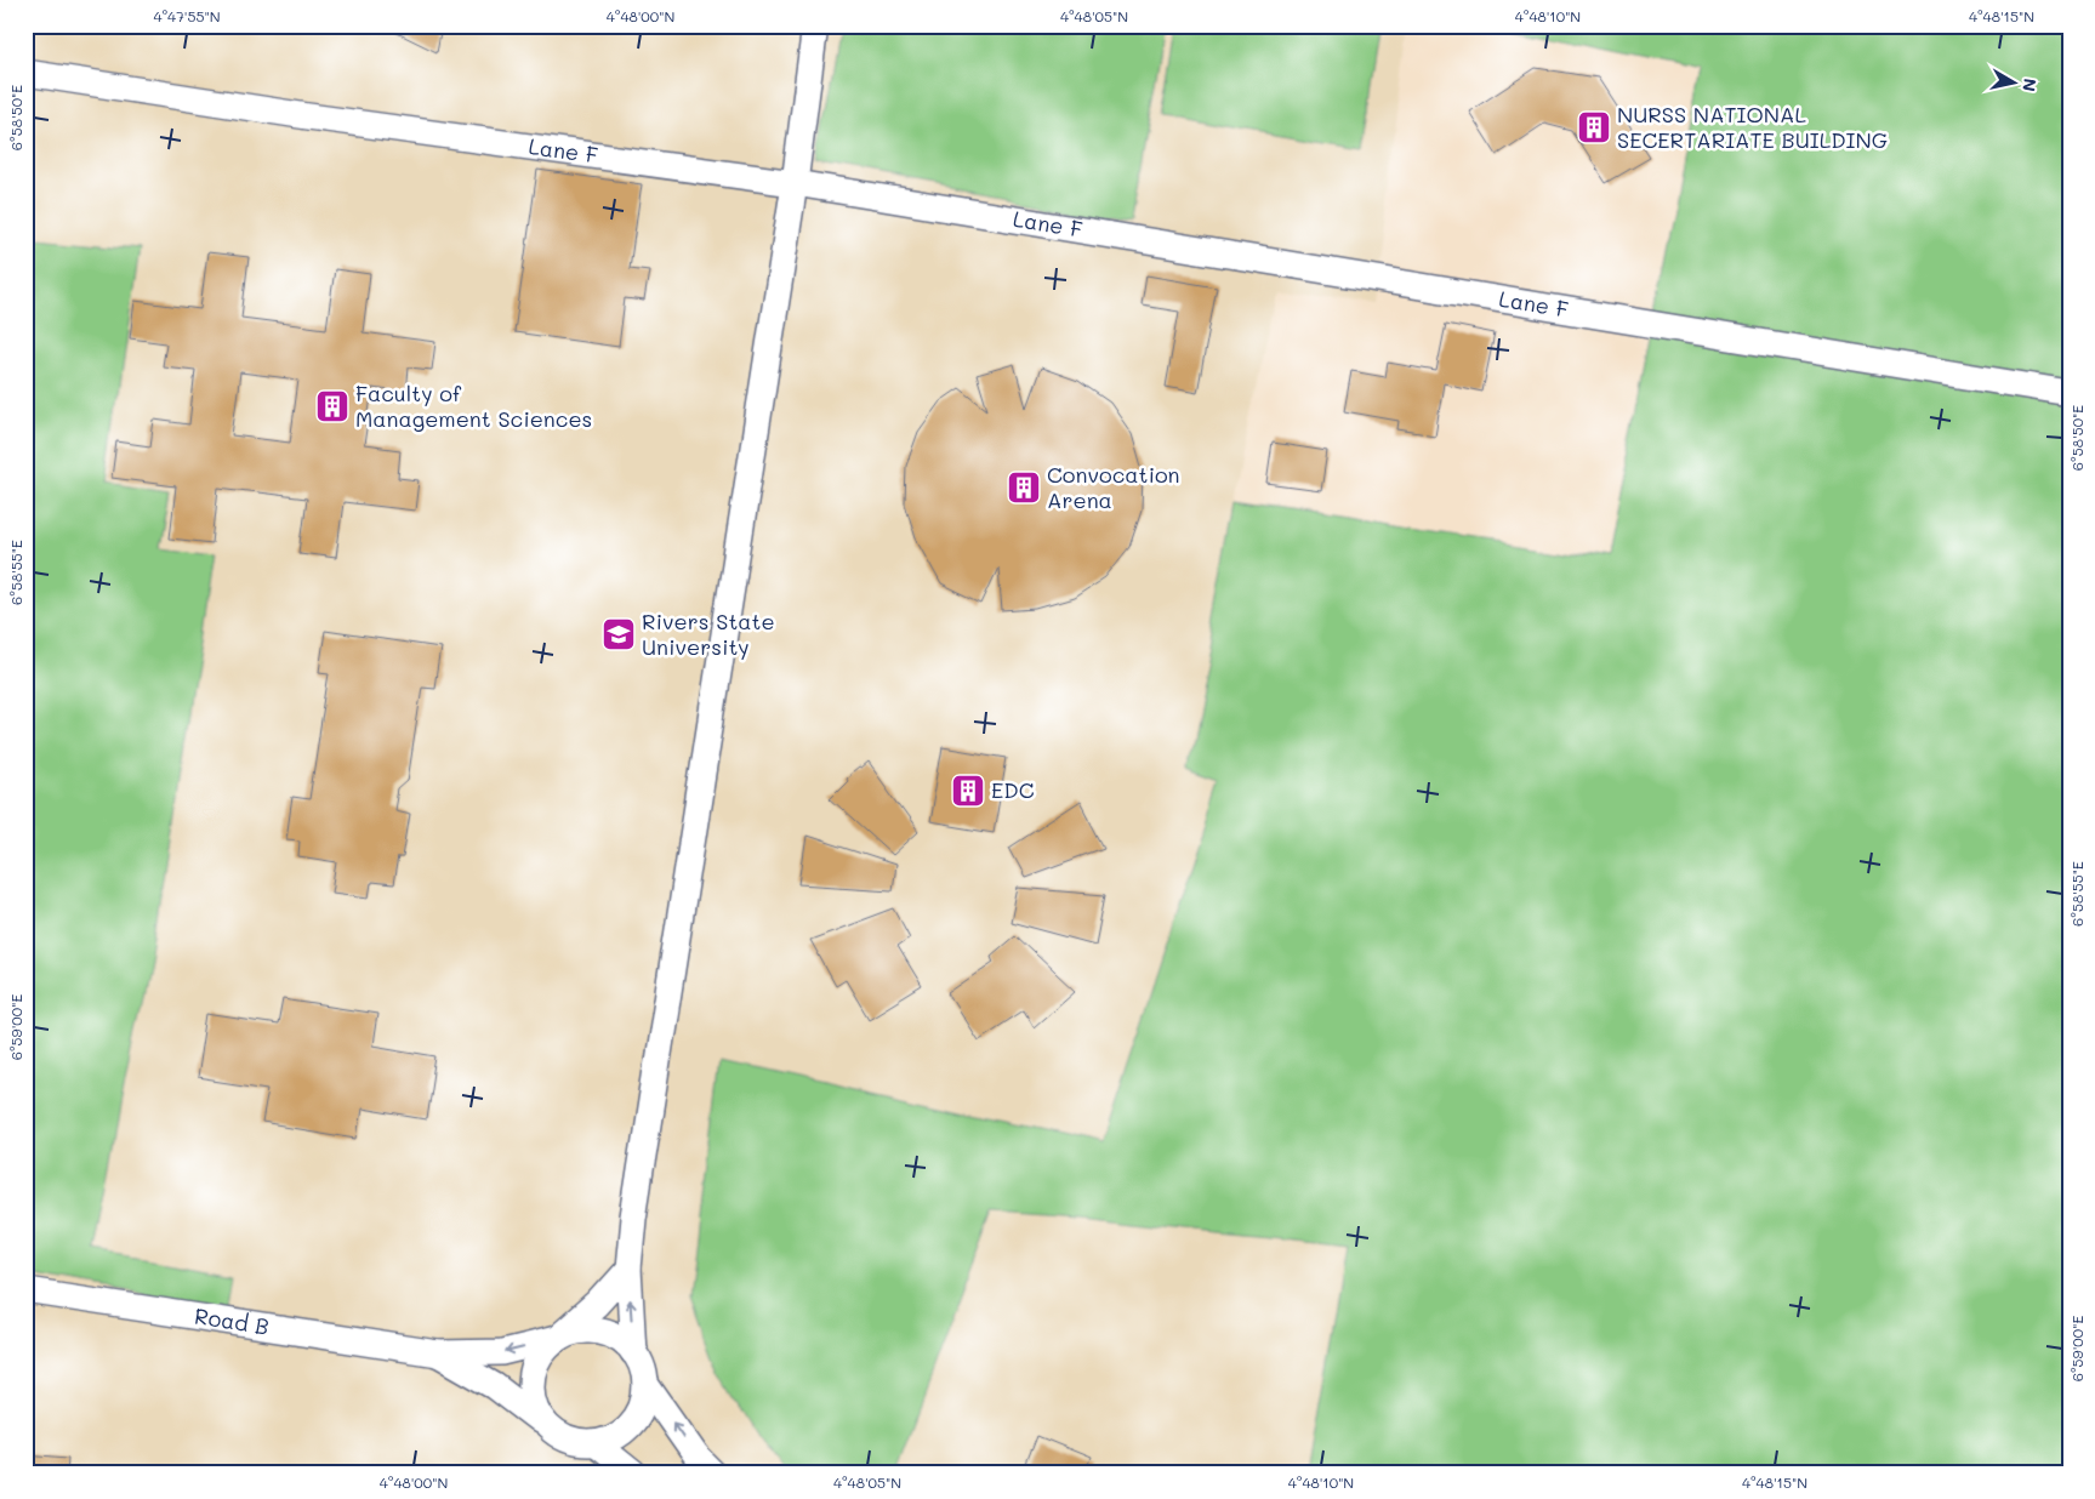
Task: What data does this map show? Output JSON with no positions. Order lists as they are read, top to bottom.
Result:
{
  "streets": {
    "street": ["Lane F", "Road B"]
  },
  "places": {
    "building": [
      "NURSS NATIONAL SECERTARIATE BUILDING",
      "Faculty of Management Sciences",
      "Convocation Arena",
      "EDC"
    ],
    "school or university": ["Rivers State University"]
  },
  "north": "right",
  "coordinates": [
    "4°47'55\"N",
    "4°48'00\"N",
    "4°48'05\"N",
    "4°48'10\"N",
    "4°48'15\"N",
    "6°58'50\"E",
    "6°58'55\"E",
    "6°59'00\"E"
  ]
}
